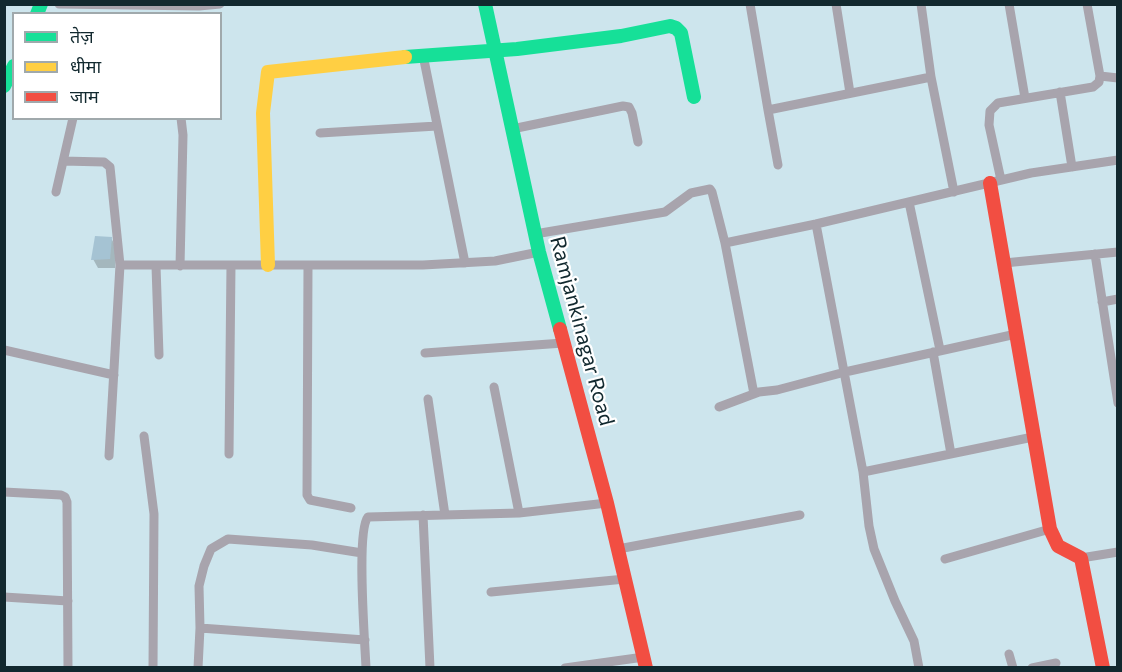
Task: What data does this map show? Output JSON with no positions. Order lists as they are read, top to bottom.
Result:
{
  "streets": {
    "street": ["Ramjankinagar Road"]
  },
  "legend": ["तेज़", "धीमा", "जाम"]
}
